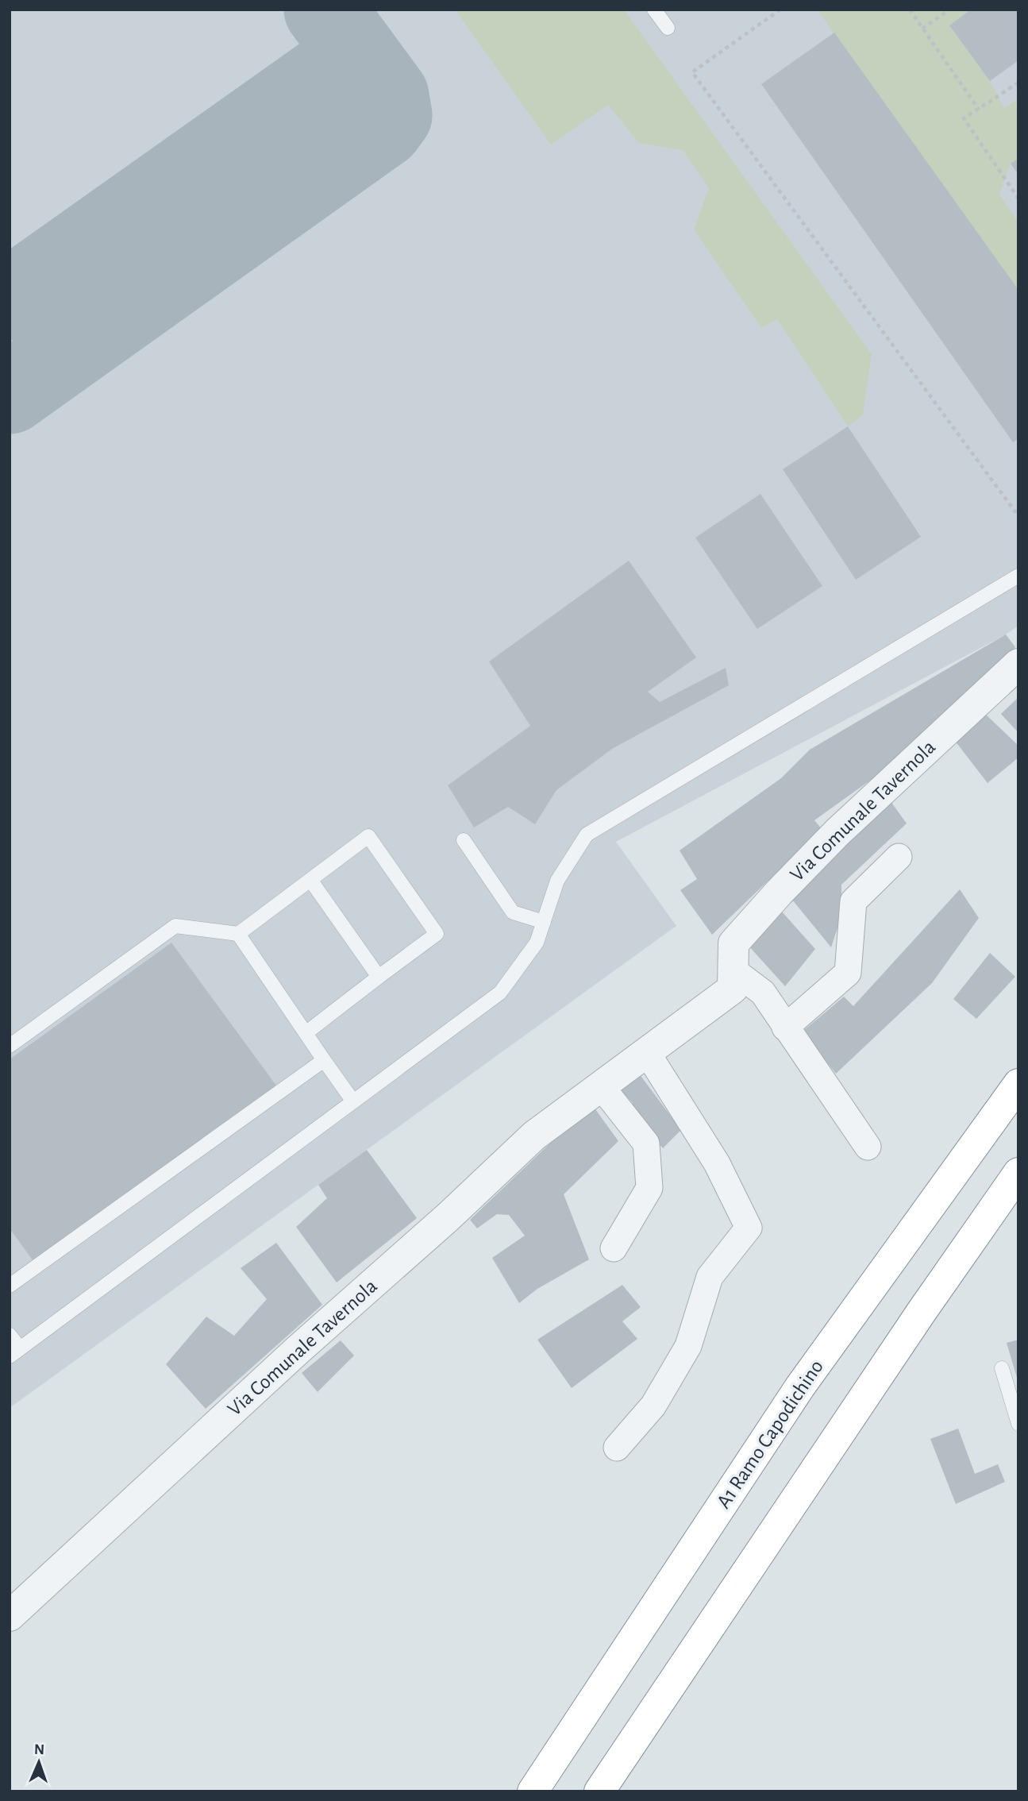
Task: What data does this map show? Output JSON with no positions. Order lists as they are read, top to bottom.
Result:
{
  "streets": {
    "highway": ["A1 Ramo Capodichino"],
    "street": ["Via Comunale Tavernola"]
  },
  "north": "top"
}
